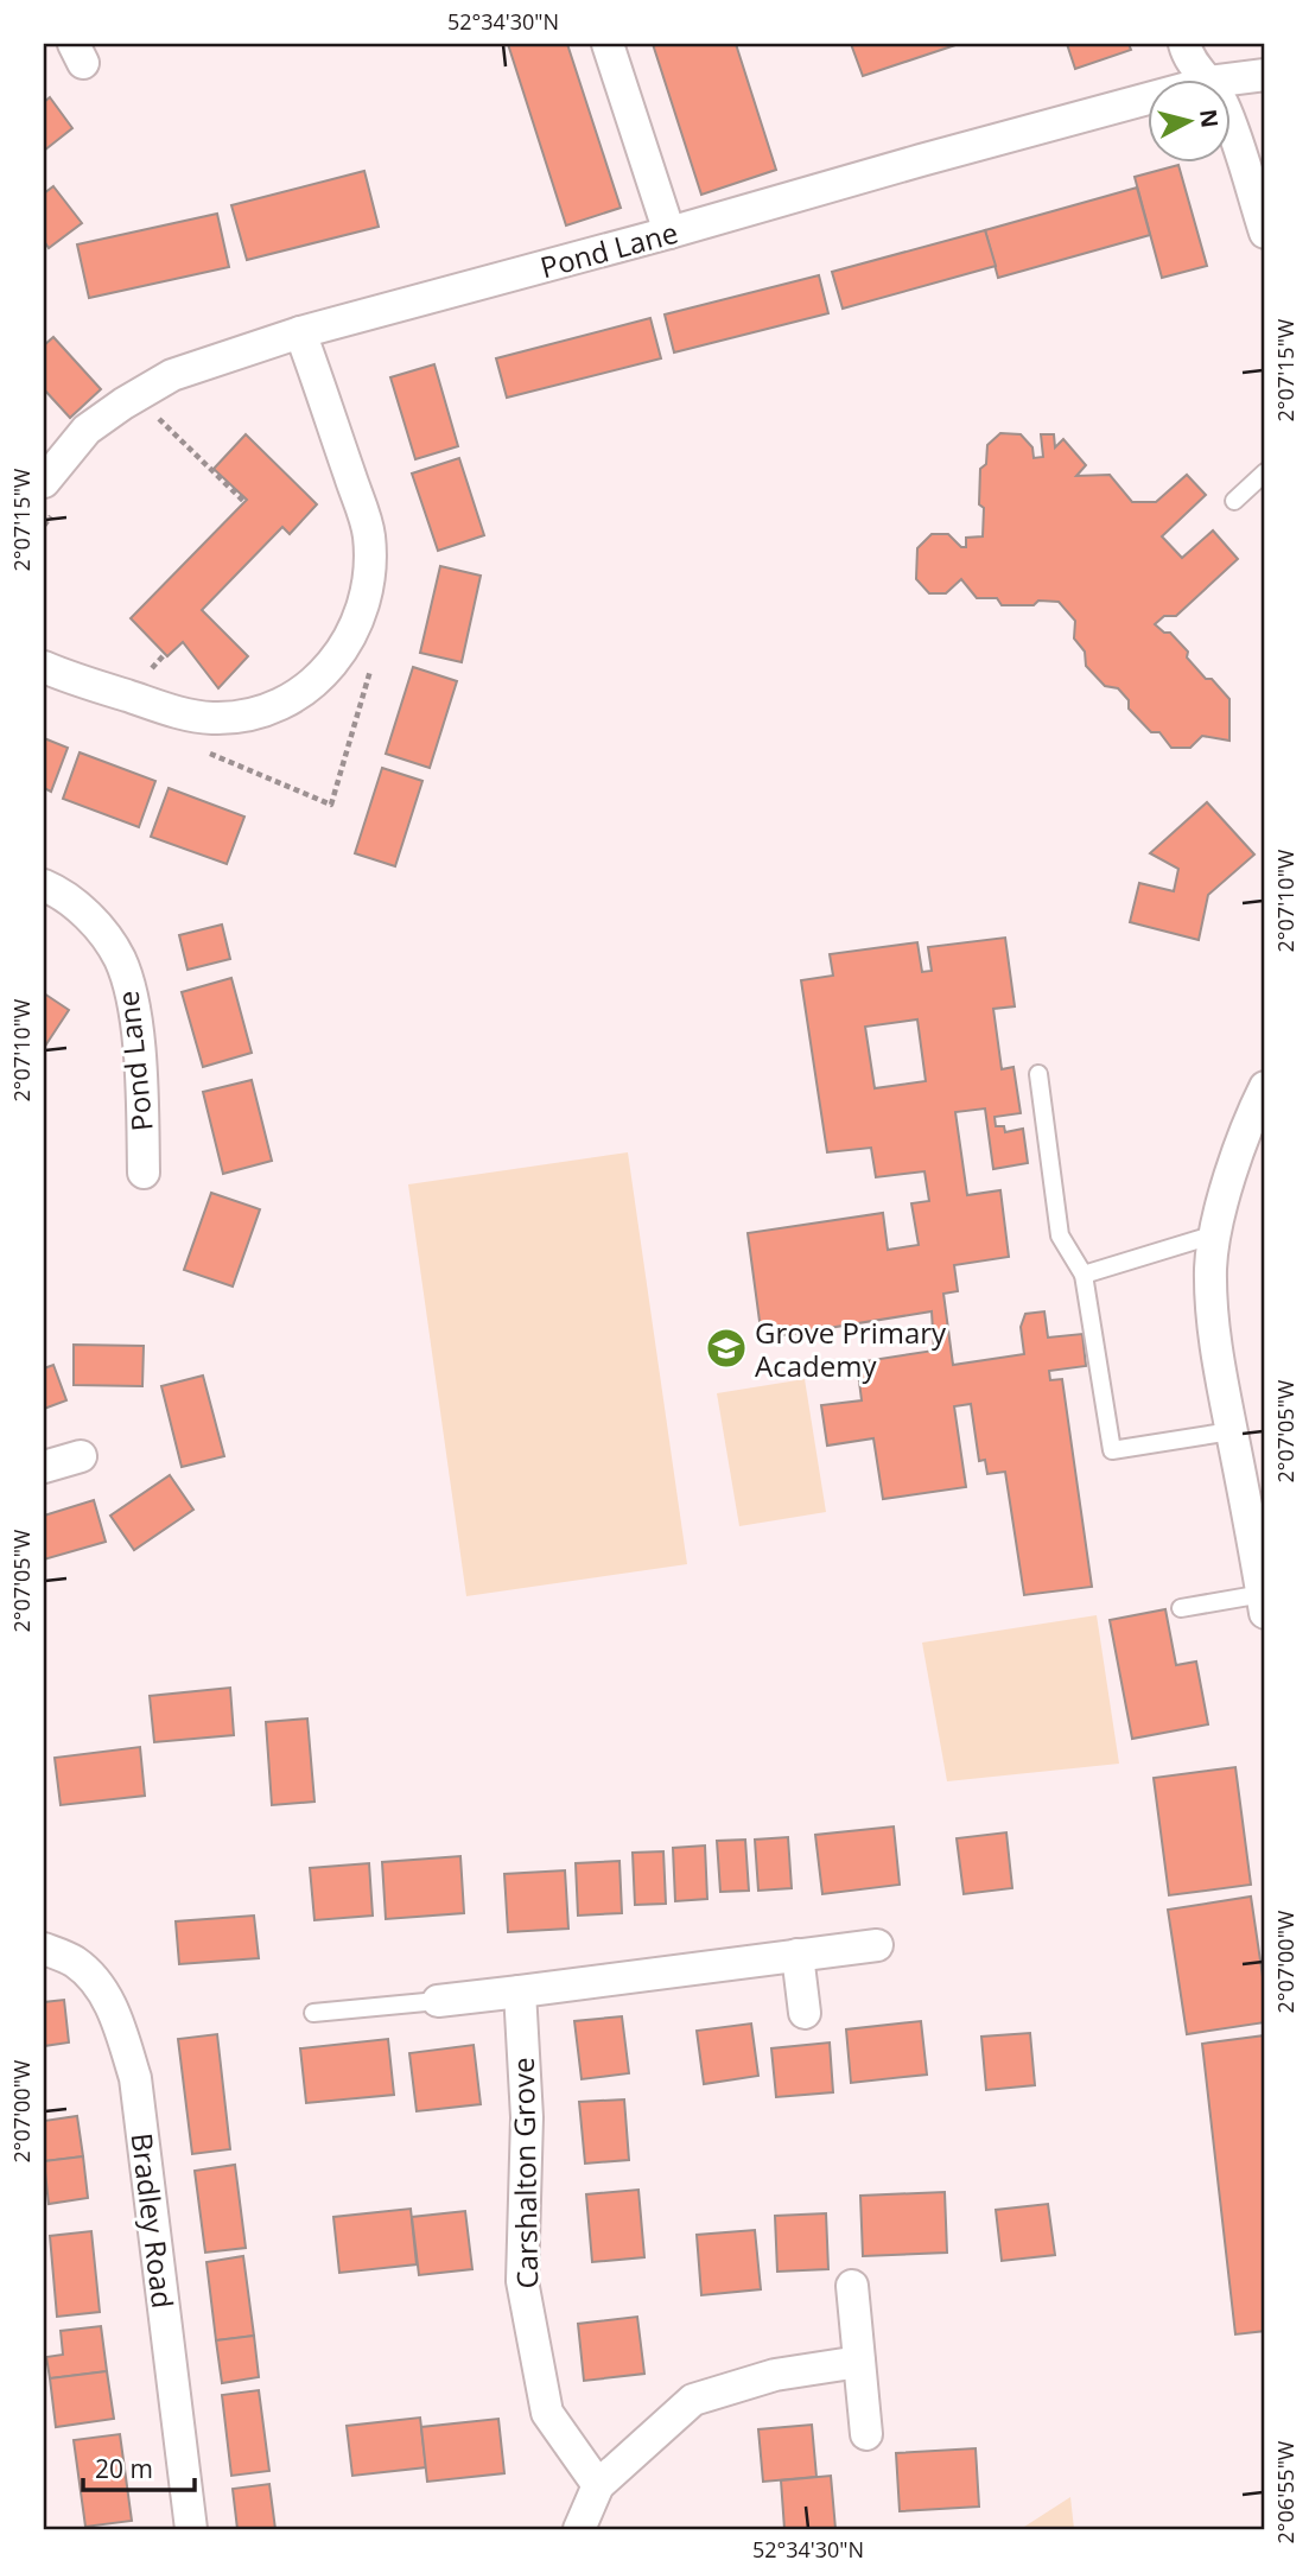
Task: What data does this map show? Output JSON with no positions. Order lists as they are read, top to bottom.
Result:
{
  "streets": {
    "street": ["Pond Lane", "Carshalton Grove", "Bradley Road"]
  },
  "places": {
    "school or university": ["Grove Primary Academy"]
  },
  "scale_bar": "20 m",
  "north": "right",
  "coordinates": [
    "52°34'30\"N",
    "2°07'15\"W",
    "2°07'10\"W",
    "2°07'05\"W",
    "2°07'00\"W",
    "2°06'55\"W"
  ]
}
